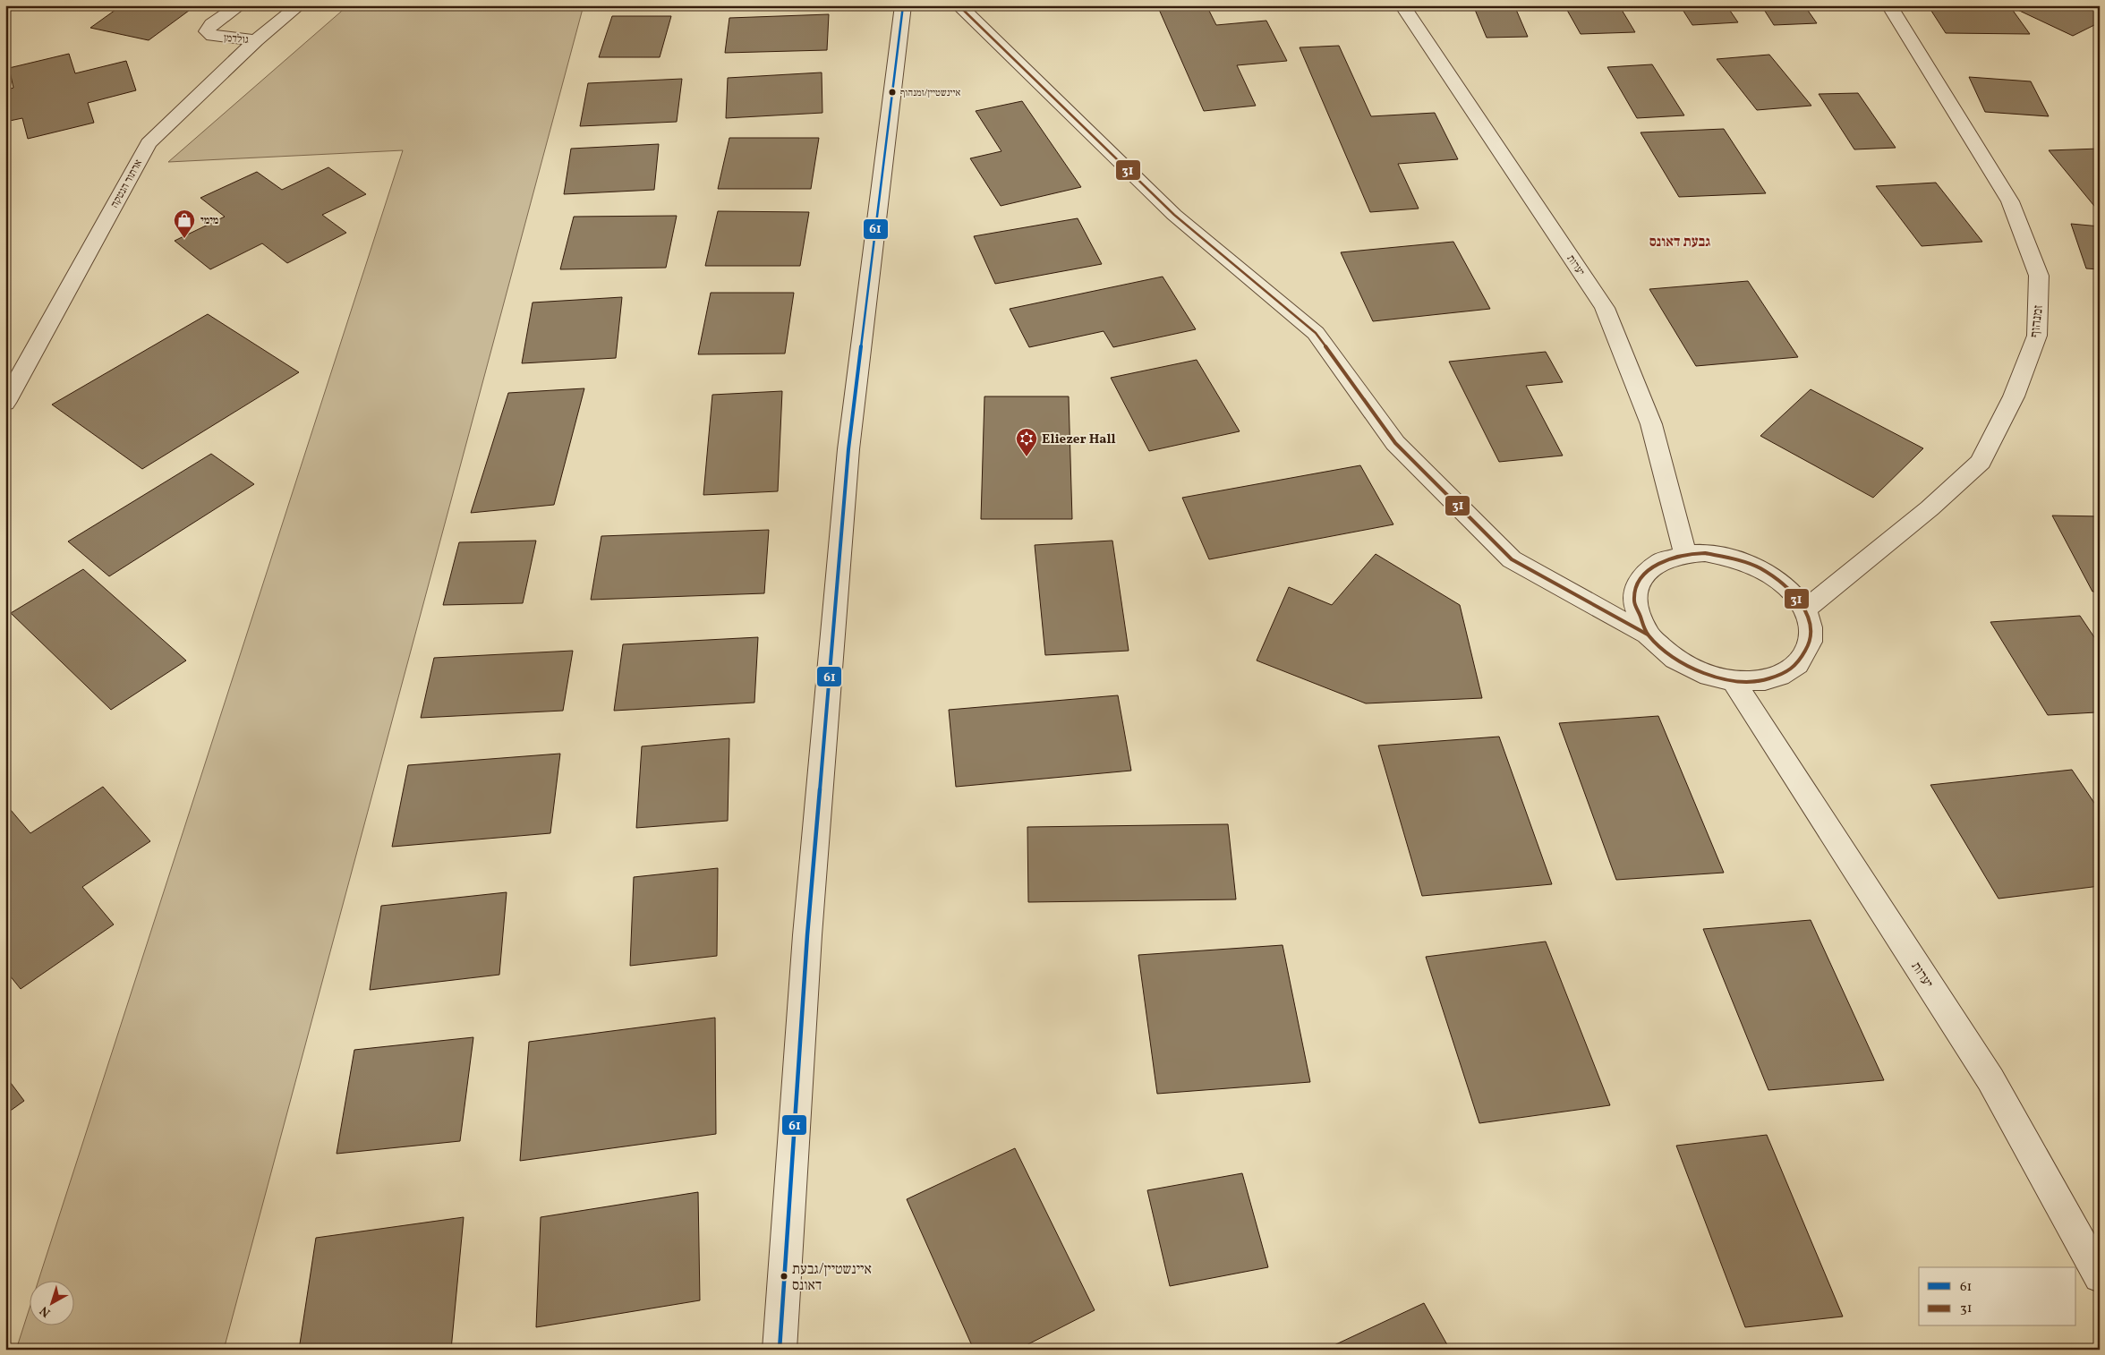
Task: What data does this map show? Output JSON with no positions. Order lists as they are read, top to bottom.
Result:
{
  "streets": {
    "street": [
      "גולדמן",
      "ארתור הנטקה",
      "יערות",
      "זמנהוף"
    ]
  },
  "crossings": [
    ["גולדמן", "ארתור הנטקה"],
    ["יערות", "זמנהוף"]
  ],
  "districts": ["גבעת דאונס"],
  "places": {
    "other": ["איינשטיין/זמנהוף", "איינשטיין/גבעת דאונס"],
    "shop": ["מימי"],
    "synagogue": ["Eliezer Hall"]
  },
  "lines": ["transit line 61", "transit line 31"],
  "legend": ["61", "31"],
  "north": "bottom left"
}
